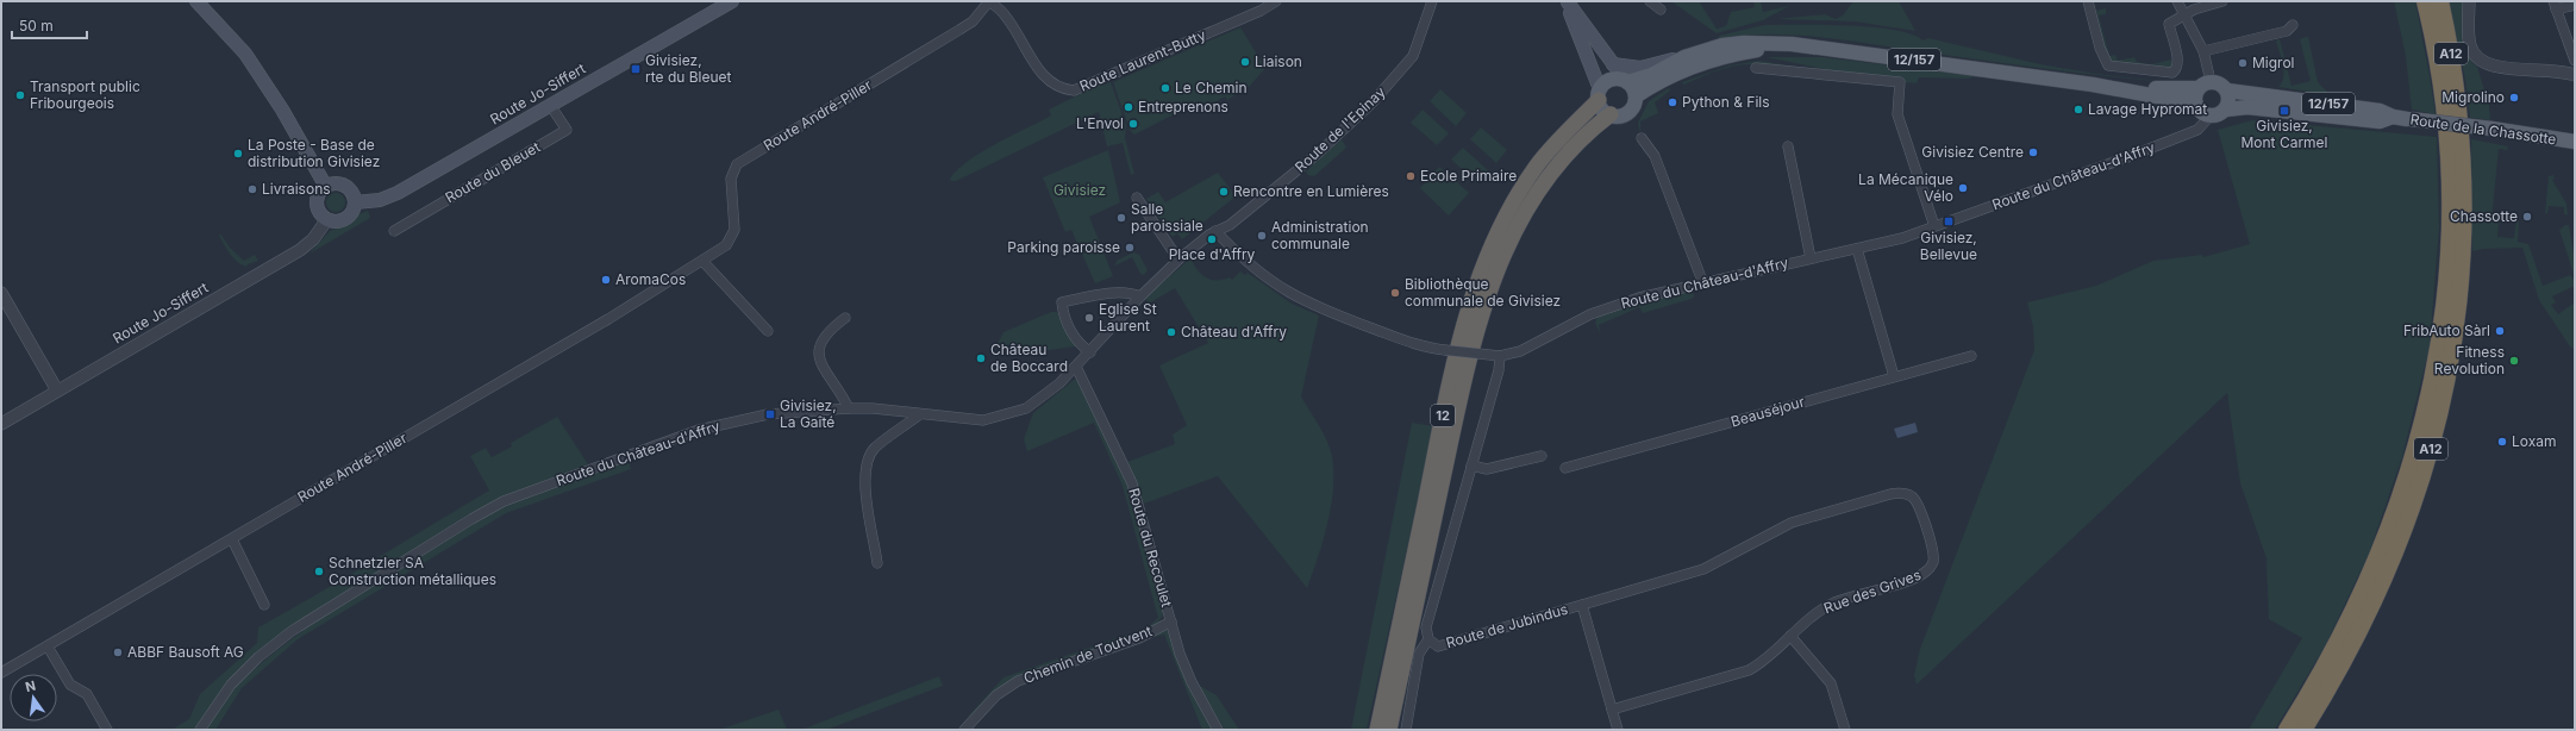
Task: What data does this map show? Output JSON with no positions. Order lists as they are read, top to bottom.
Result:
{
  "streets": {
    "highway": ["A12", "12"],
    "main road": ["12/157", "Route Jo-Siffert", "Route de la Chassotte"],
    "street": [
      "Route Laurent-Butty",
      "Route André-Piller",
      "Route de l'Epinay",
      "Route du Bleuet",
      "Route du Château-d'Affry",
      "Beauséjour",
      "Route du Recoulet",
      "Rue des Grives",
      "Route de Jubindus",
      "Chemin de Toutvent"
    ]
  },
  "crossings": [
    ["12/157", "Route de la Chassotte"],
    ["12/157", "Route du Château-d'Affry"],
    ["12/157", "12"],
    ["Route Laurent-Butty", "Route André-Piller"],
    ["Route Jo-Siffert", "Route du Bleuet"],
    ["Route de l'Epinay", "Route du Château-d'Affry"],
    ["Route de la Chassotte", "Route du Château-d'Affry"],
    ["Route du Château-d'Affry", "Route du Recoulet"],
    ["Route du Château-d'Affry", "Route de Jubindus"],
    ["Route du Recoulet", "Chemin de Toutvent"],
    ["Rue des Grives", "Route de Jubindus"]
  ],
  "parks": ["Givisiez"],
  "places": {
    "other": [
      "Liaison",
      "Migrol",
      "Le Chemin",
      "Transport public Fribourgeois",
      "Migrolino",
      "Python & Fils",
      "Entreprenons",
      "Lavage Hypromat",
      "L'Envol",
      "Givisiez Centre",
      "La Poste - Base de distribution Givisiez",
      "Ecole Primaire",
      "La Mécanique Vélo",
      "Livraisons",
      "Rencontre en Lumières",
      "Chassotte",
      "Salle paroissiale",
      "Administration communale",
      "Place d'Affry",
      "Parking paroisse",
      "AromaCos",
      "Bibliothèque communale de Givisiez",
      "Eglise St Laurent",
      "FribAuto Sàrl",
      "Château d'Affry",
      "Château de Boccard",
      "Fitness Revolution",
      "Loxam",
      "Schnetzler SA Construction métalliques",
      "ABBF Bausoft AG"
    ],
    "transit": [
      "Givisiez, rte du Bleuet",
      "Givisiez, Mont Carmel",
      "Givisiez, Bellevue",
      "Givisiez, La Gaîté"
    ]
  },
  "scale_bar": "50 m",
  "north": "top"
}
